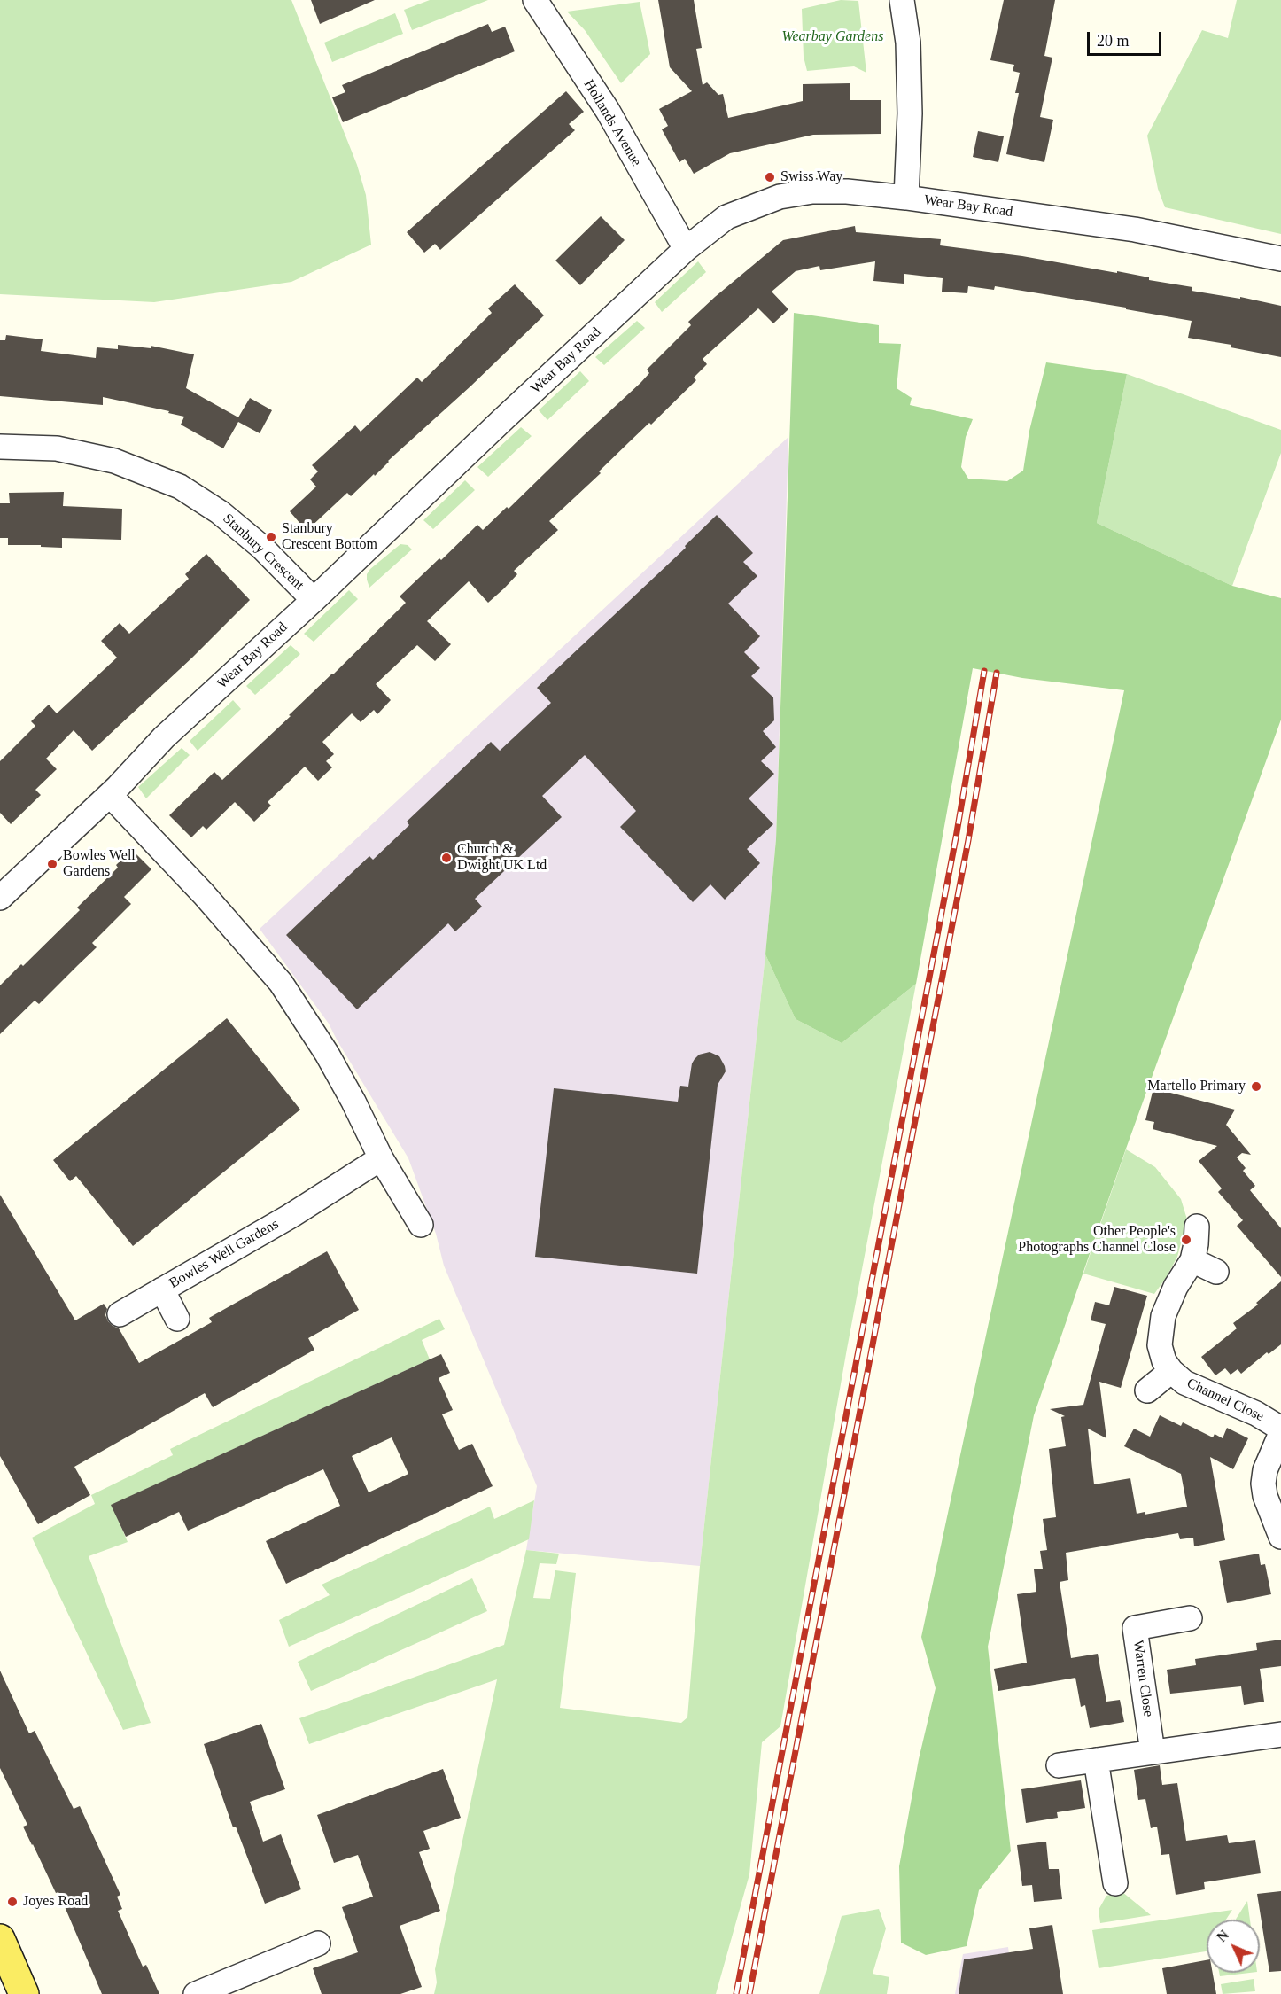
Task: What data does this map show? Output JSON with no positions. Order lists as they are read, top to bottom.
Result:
{
  "streets": {
    "street": [
      "Hollands Avenue",
      "Wear Bay Road",
      "Stanbury Crescent",
      "Bowles Well Gardens",
      "Channel Close",
      "Warren Close"
    ]
  },
  "crossings": [
    ["Hollands Avenue", "Wear Bay Road"],
    ["Wear Bay Road", "Stanbury Crescent"]
  ],
  "parks": ["Wearbay Gardens"],
  "places": [
    "Swiss Way",
    "Stanbury Crescent Bottom",
    "Church & Dwight UK Ltd",
    "Bowles Well Gardens",
    "Martello Primary",
    "Other People's Photographs Channel Close",
    "Joyes Road"
  ],
  "scale_bar": "20 m",
  "north": "top left"
}
